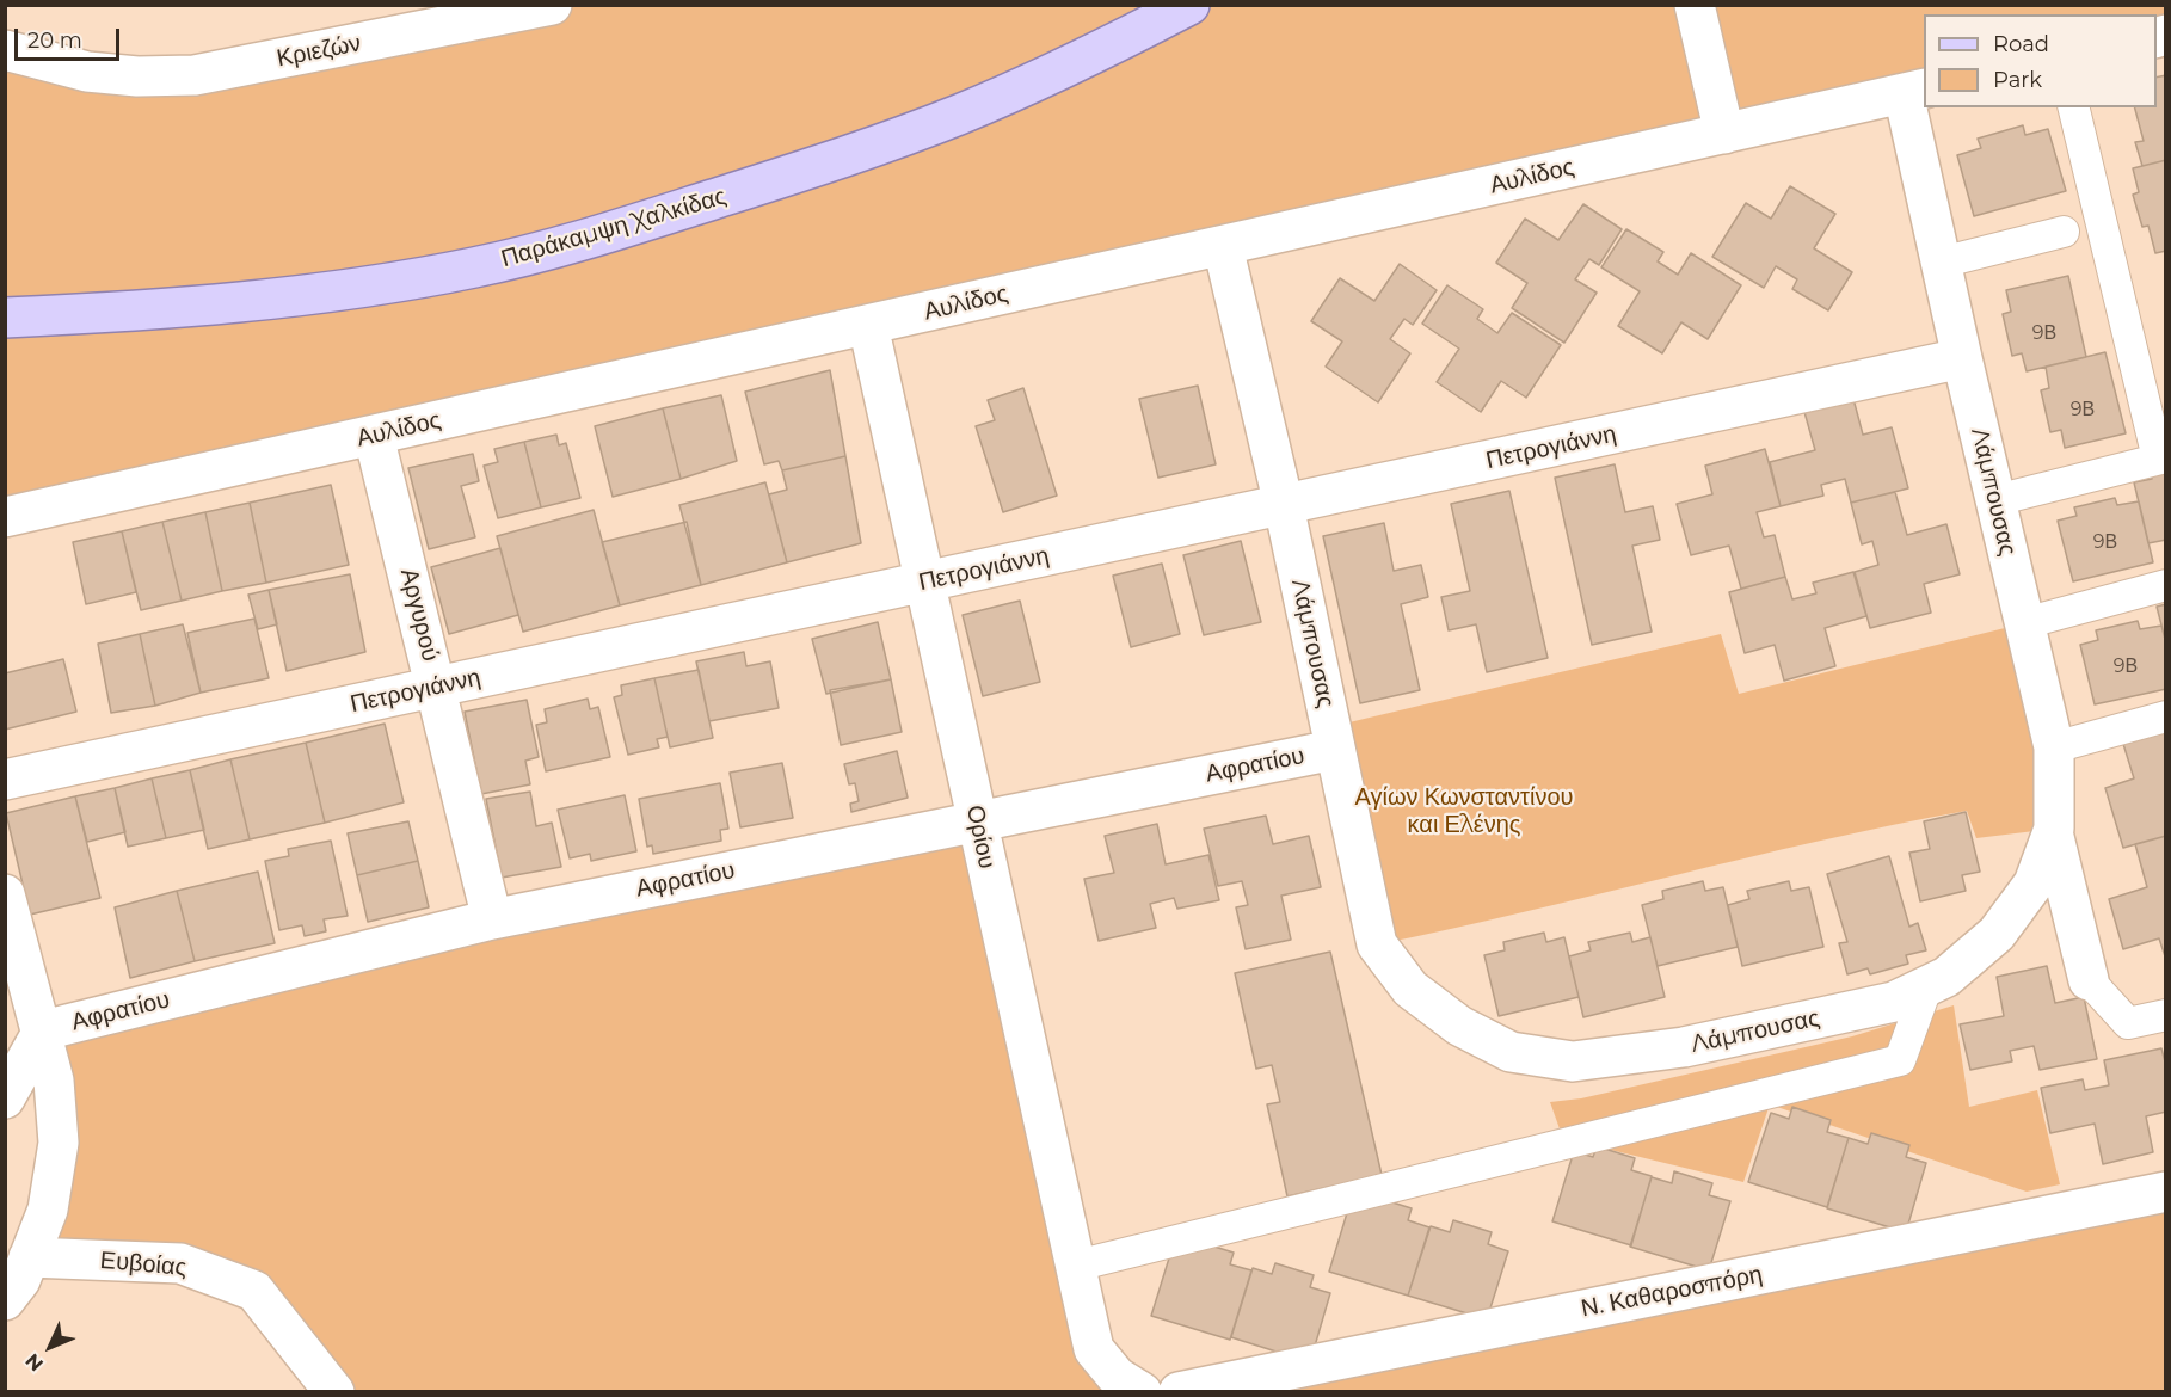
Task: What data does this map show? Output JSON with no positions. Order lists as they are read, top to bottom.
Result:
{
  "streets": {
    "main road": ["Παράκαμψη Χαλκίδας"],
    "street": [
      "Κριεζών",
      "Αυλίδος",
      "Πετρογιάννη",
      "Λάμπουσας",
      "Αργυρού",
      "Αφρατίου",
      "Ορίου",
      "Ευβοίας",
      "Ν. Καθαροσπόρη"
    ]
  },
  "crossings": [
    ["Αυλίδος", "Λάμπουσας"],
    ["Αυλίδος", "Αργυρού"],
    ["Αυλίδος", "Ορίου"],
    ["Πετρογιάννη", "Λάμπουσας"],
    ["Πετρογιάννη", "Αργυρού"],
    ["Πετρογιάννη", "Ορίου"],
    ["Λάμπουσας", "Αφρατίου"],
    ["Αργυρού", "Αφρατίου"],
    ["Αφρατίου", "Ορίου"]
  ],
  "parks": ["Αγίων Κωνσταντίνου και Ελένης"],
  "house_numbers": [
    "9Β",
    "9Β",
    "9Β",
    "9Β"
  ],
  "legend": ["Road", "Park"],
  "scale_bar": "20 m",
  "north": "bottom left"
}
